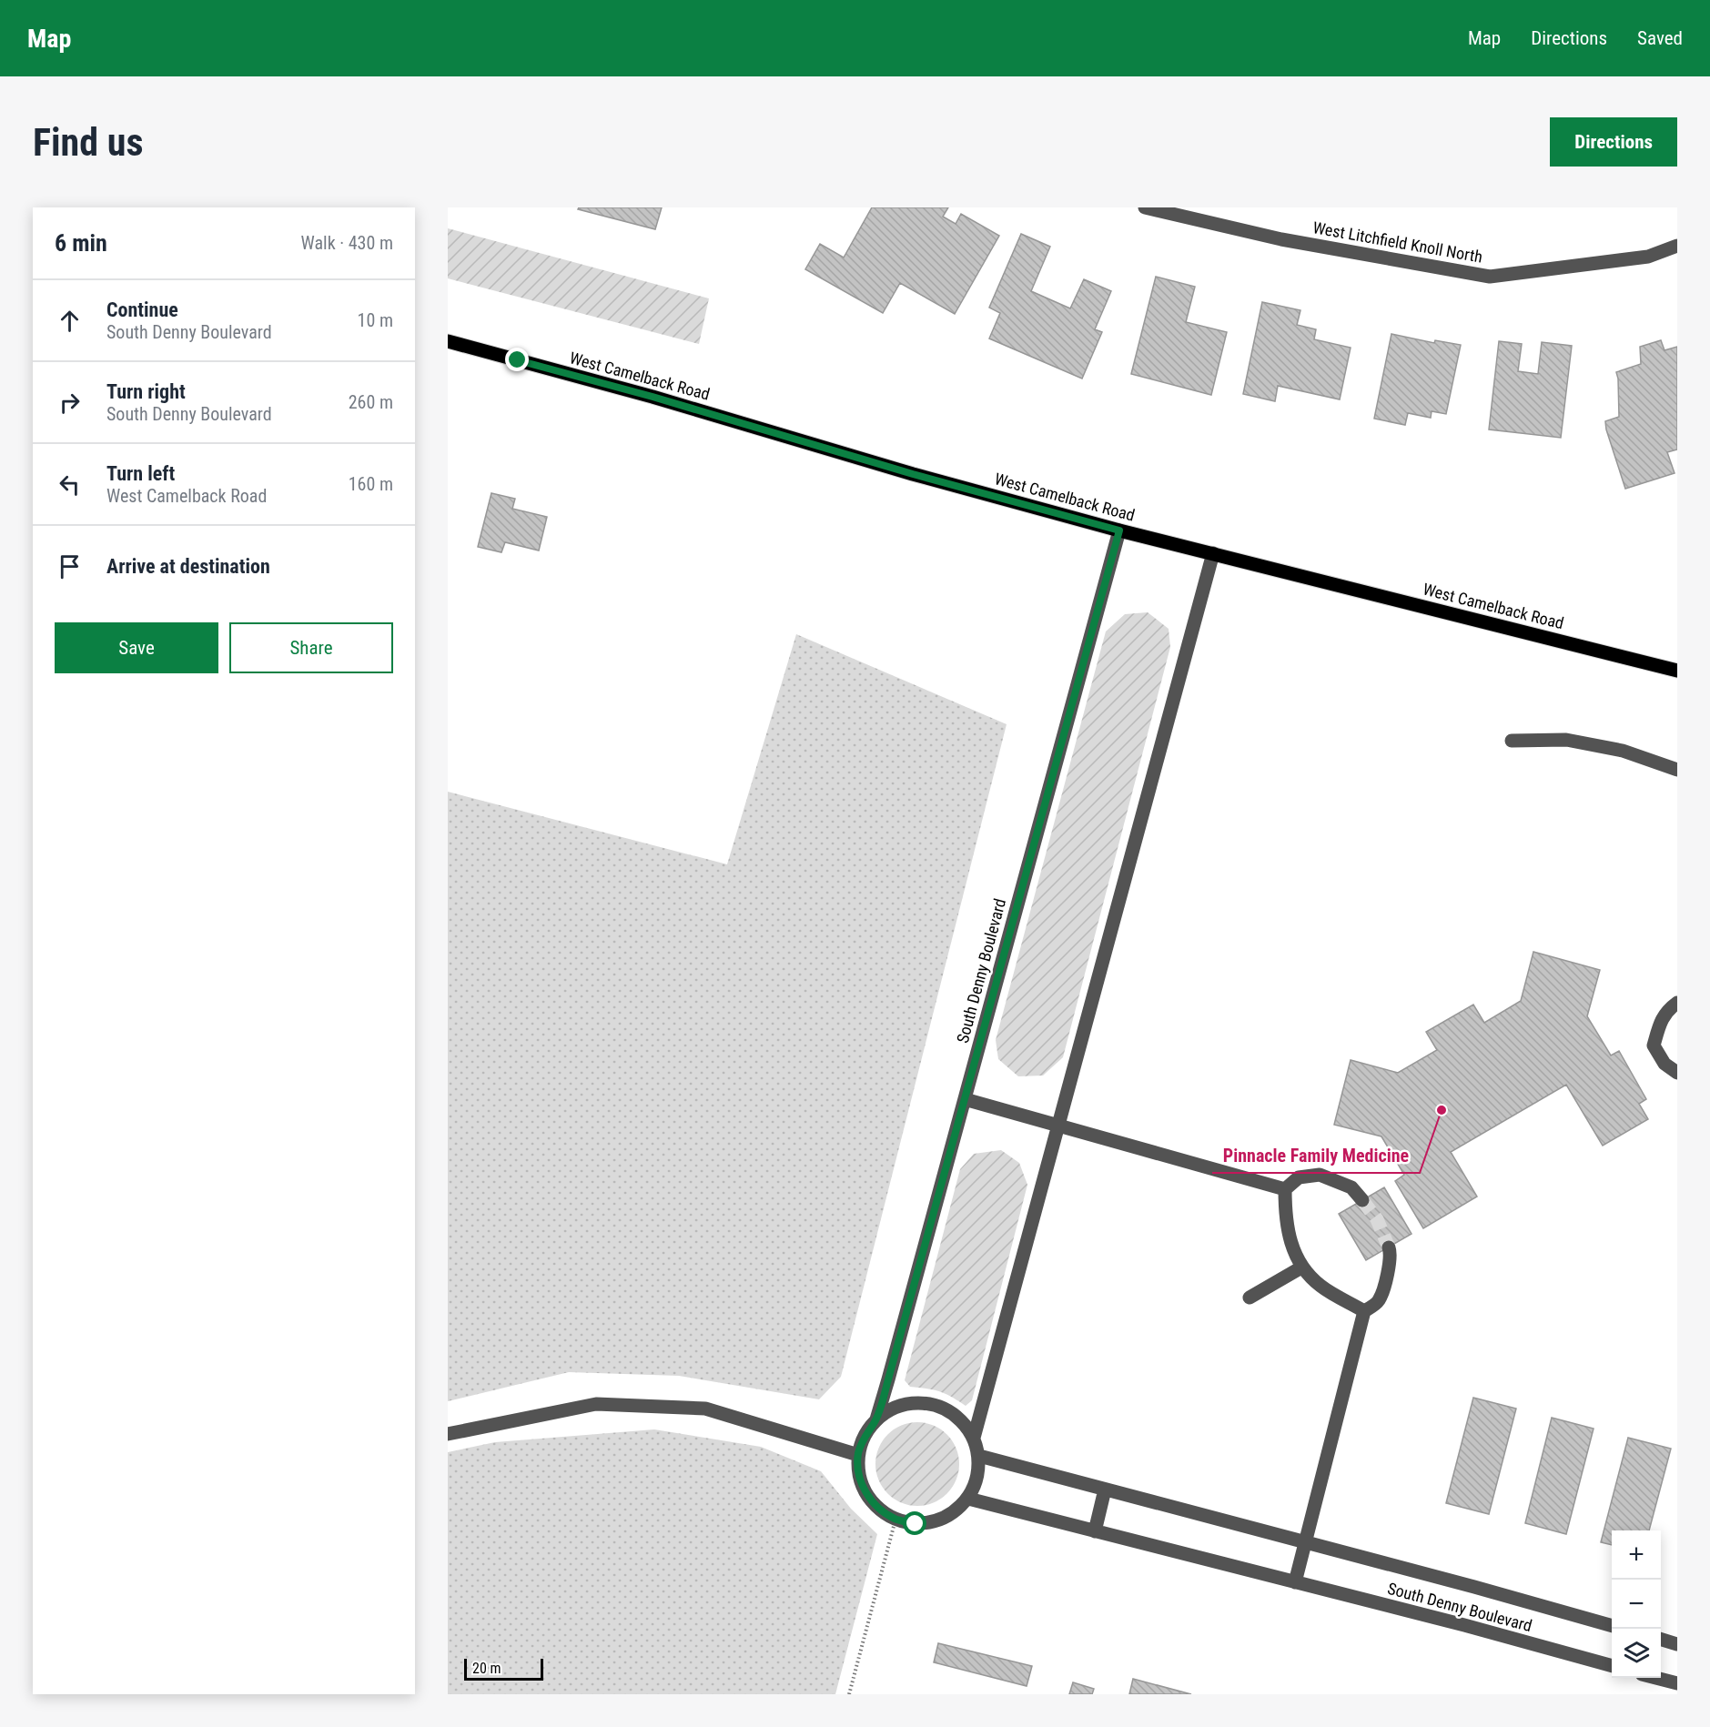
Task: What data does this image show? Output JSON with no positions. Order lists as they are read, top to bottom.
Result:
{
  "streets": {
    "main road": ["West Camelback Road"],
    "street": ["West Litchfield Knoll North", "South Denny Boulevard"]
  },
  "crossings": [
    ["West Camelback Road", "South Denny Boulevard"]
  ],
  "places": ["Pinnacle Family Medicine"],
  "scale_bar": "20 m",
  "page": {
    "header": "Map",
    "nav": ["Map", "Directions", "Saved"],
    "buttons": [
      "Directions",
      ["Save", "Share"]
    ],
    "title": "Find us",
    "heading": ["6 min", "Walk · 430 m"],
    "list": [
      ["Continue", "South Denny Boulevard", "10 m"],
      ["Turn right", "South Denny Boulevard", "260 m"],
      ["Turn left", "West Camelback Road", "160 m"],
      "Arrive at destination"
    ],
    "map_buttons": ["+", "−"],
    "scale": "20 m"
  }
}
